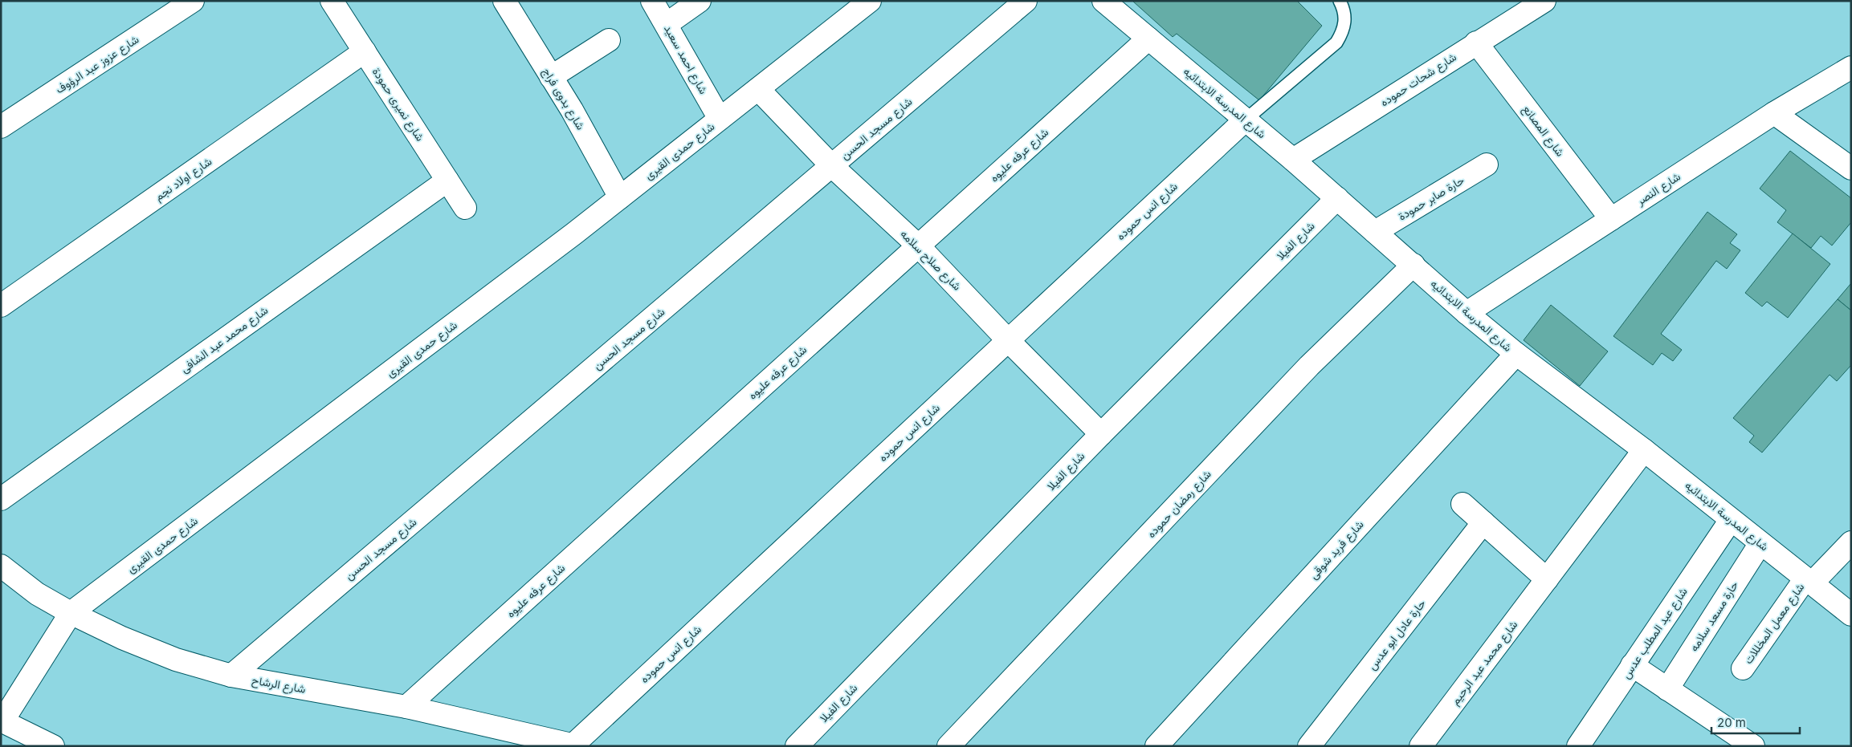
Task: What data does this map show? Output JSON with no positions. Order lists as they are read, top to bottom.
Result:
{
  "streets": {
    "street": [
      "شارع احمد سعيد",
      "شارع عزوز عبد الرؤوف",
      "شارع شحات حموده",
      "شارع بدوى فراج",
      "شارع المدرسة الابتدائيه",
      "شارع نميرى حمودة",
      "شارع مسجد الحسن",
      "شارع المصانع",
      "شارع حمدى القيرى",
      "شارع عرفه عليوه",
      "شارع اولاد نجم",
      "شارع النصر",
      "حارة صابر حمودة",
      "شارع انس حموده",
      "شارع الفيلا",
      "شارع صلاح سلامه",
      "شارع محمد عبد الشافى",
      "شارع رمضان حموده",
      "شارع فريد شوقى",
      "حارة مسعد سلامه",
      "شارع معمل المخللات",
      "شارع عبد المطلب عدس",
      "حارة عادل ابو عدس",
      "شارع محمد عبد الرحيم",
      "شارع الرشاح"
    ]
  },
  "crossings": [
    ["شارع احمد سعيد", "شارع حمدى القيرى"],
    ["شارع شحات حموده", "شارع المدرسة الابتدائيه"],
    ["شارع شحات حموده", "شارع المصانع"],
    ["شارع بدوى فراج", "شارع حمدى القيرى"],
    ["شارع المدرسة الابتدائيه", "شارع عرفه عليوه"],
    ["شارع المدرسة الابتدائيه", "شارع النصر"],
    ["شارع المدرسة الابتدائيه", "حارة صابر حمودة"],
    ["شارع المدرسة الابتدائيه", "شارع انس حموده"],
    ["شارع المدرسة الابتدائيه", "شارع الفيلا"],
    ["شارع المدرسة الابتدائيه", "شارع رمضان حموده"],
    ["شارع المدرسة الابتدائيه", "شارع فريد شوقى"],
    ["شارع المدرسة الابتدائيه", "حارة مسعد سلامه"],
    ["شارع المدرسة الابتدائيه", "شارع معمل المخللات"],
    ["شارع المدرسة الابتدائيه", "شارع عبد المطلب عدس"],
    ["شارع المدرسة الابتدائيه", "شارع محمد عبد الرحيم"],
    ["شارع نميرى حمودة", "شارع اولاد نجم"],
    ["شارع نميرى حمودة", "شارع محمد عبد الشافى"],
    ["شارع مسجد الحسن", "شارع صلاح سلامه"],
    ["شارع مسجد الحسن", "شارع الرشاح"],
    ["شارع المصانع", "شارع النصر"],
    ["شارع حمدى القيرى", "شارع صلاح سلامه"],
    ["شارع حمدى القيرى", "شارع الرشاح"],
    ["شارع عرفه عليوه", "شارع صلاح سلامه"],
    ["شارع عرفه عليوه", "شارع الرشاح"],
    ["شارع انس حموده", "شارع صلاح سلامه"],
    ["شارع انس حموده", "شارع الرشاح"],
    ["شارع الفيلا", "شارع صلاح سلامه"]
  ],
  "scale_bar": "20 m"
}
